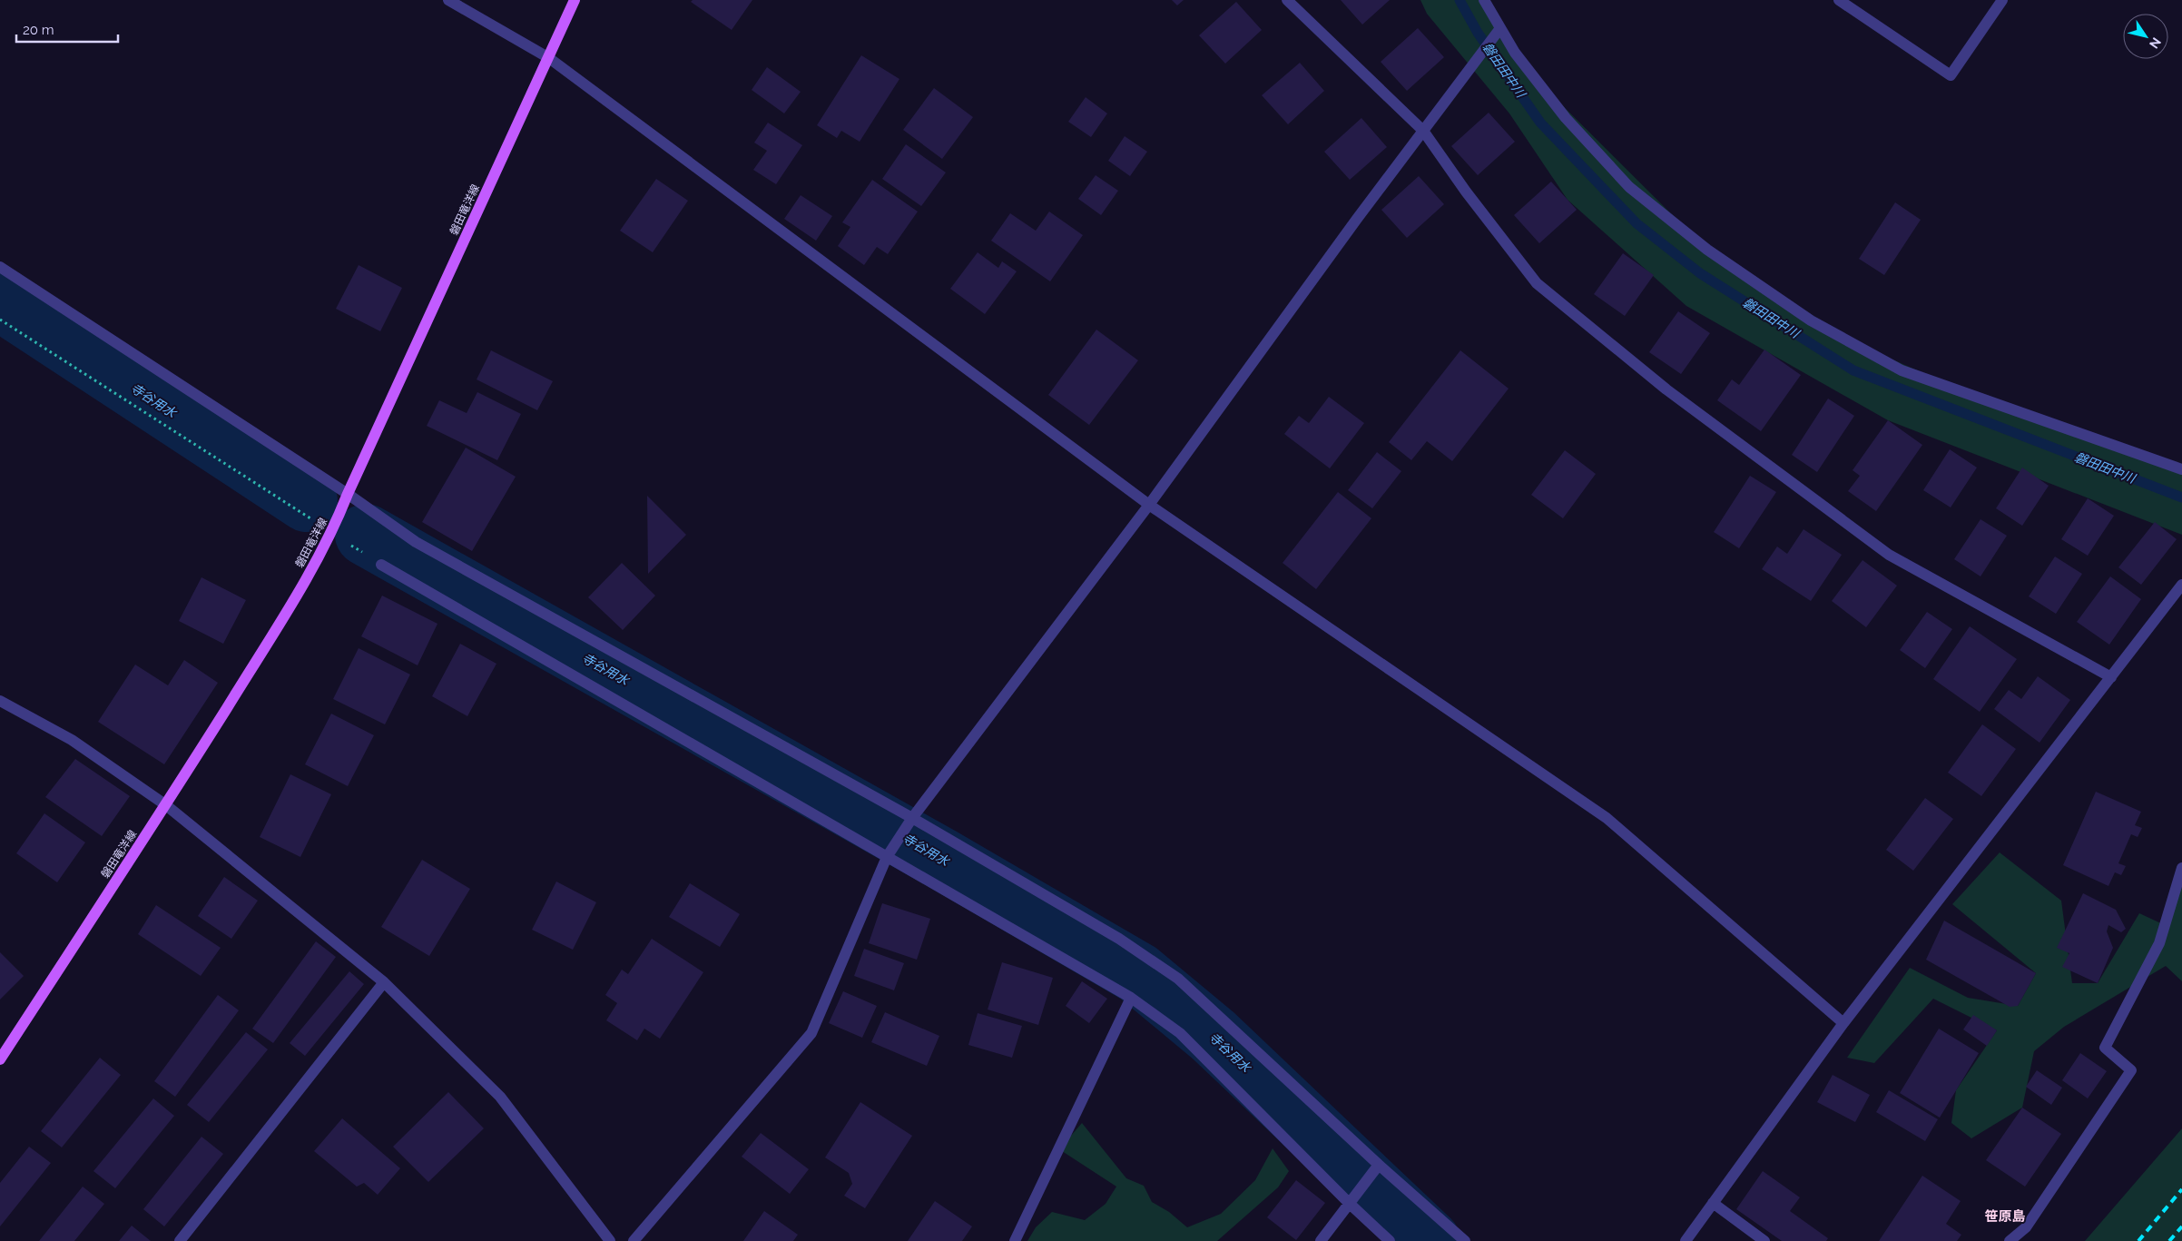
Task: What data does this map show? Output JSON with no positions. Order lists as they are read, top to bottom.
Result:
{
  "streets": {
    "main road": ["磐田竜洋線"]
  },
  "districts": ["笹原島"],
  "water": ["磐田田中川", "寺谷用水"],
  "scale_bar": "20 m",
  "north": "bottom right"
}
